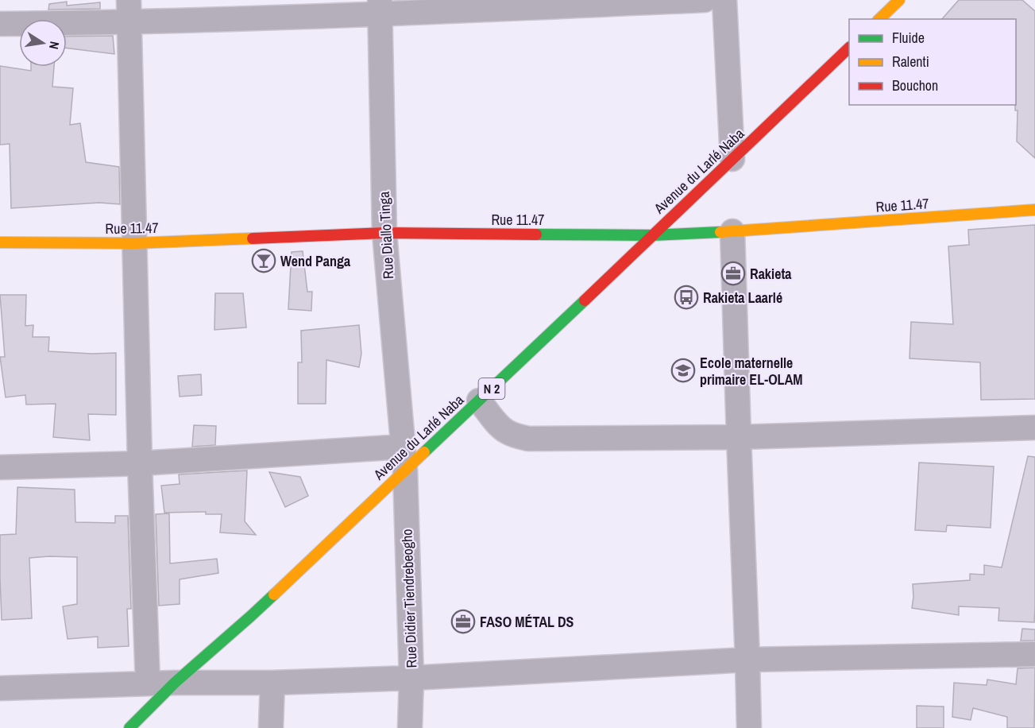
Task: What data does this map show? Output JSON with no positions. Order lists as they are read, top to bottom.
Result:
{
  "streets": {
    "street": [
      "Avenue du Larlé Naba",
      "Rue 11.47",
      "Rue Diallo Tinga",
      "N 2",
      "Rue Didier Tiendrebeogho"
    ]
  },
  "crossings": [
    ["Avenue du Larlé Naba", "Rue 11.47"],
    ["Avenue du Larlé Naba", "Rue Diallo Tinga"],
    ["Avenue du Larlé Naba", "Rue Didier Tiendrebeogho"],
    ["Rue 11.47", "Rue Diallo Tinga"],
    ["Rue Diallo Tinga", "Rue Didier Tiendrebeogho"]
  ],
  "places": {
    "bar": ["Wend Panga"],
    "office": ["Rakieta", "FASO MÉTAL DS"],
    "bus stop": ["Rakieta Laarlé"],
    "school or university": ["Ecole maternelle primaire EL-OLAM"]
  },
  "legend": ["Fluide", "Ralenti", "Bouchon"],
  "north": "right"
}
